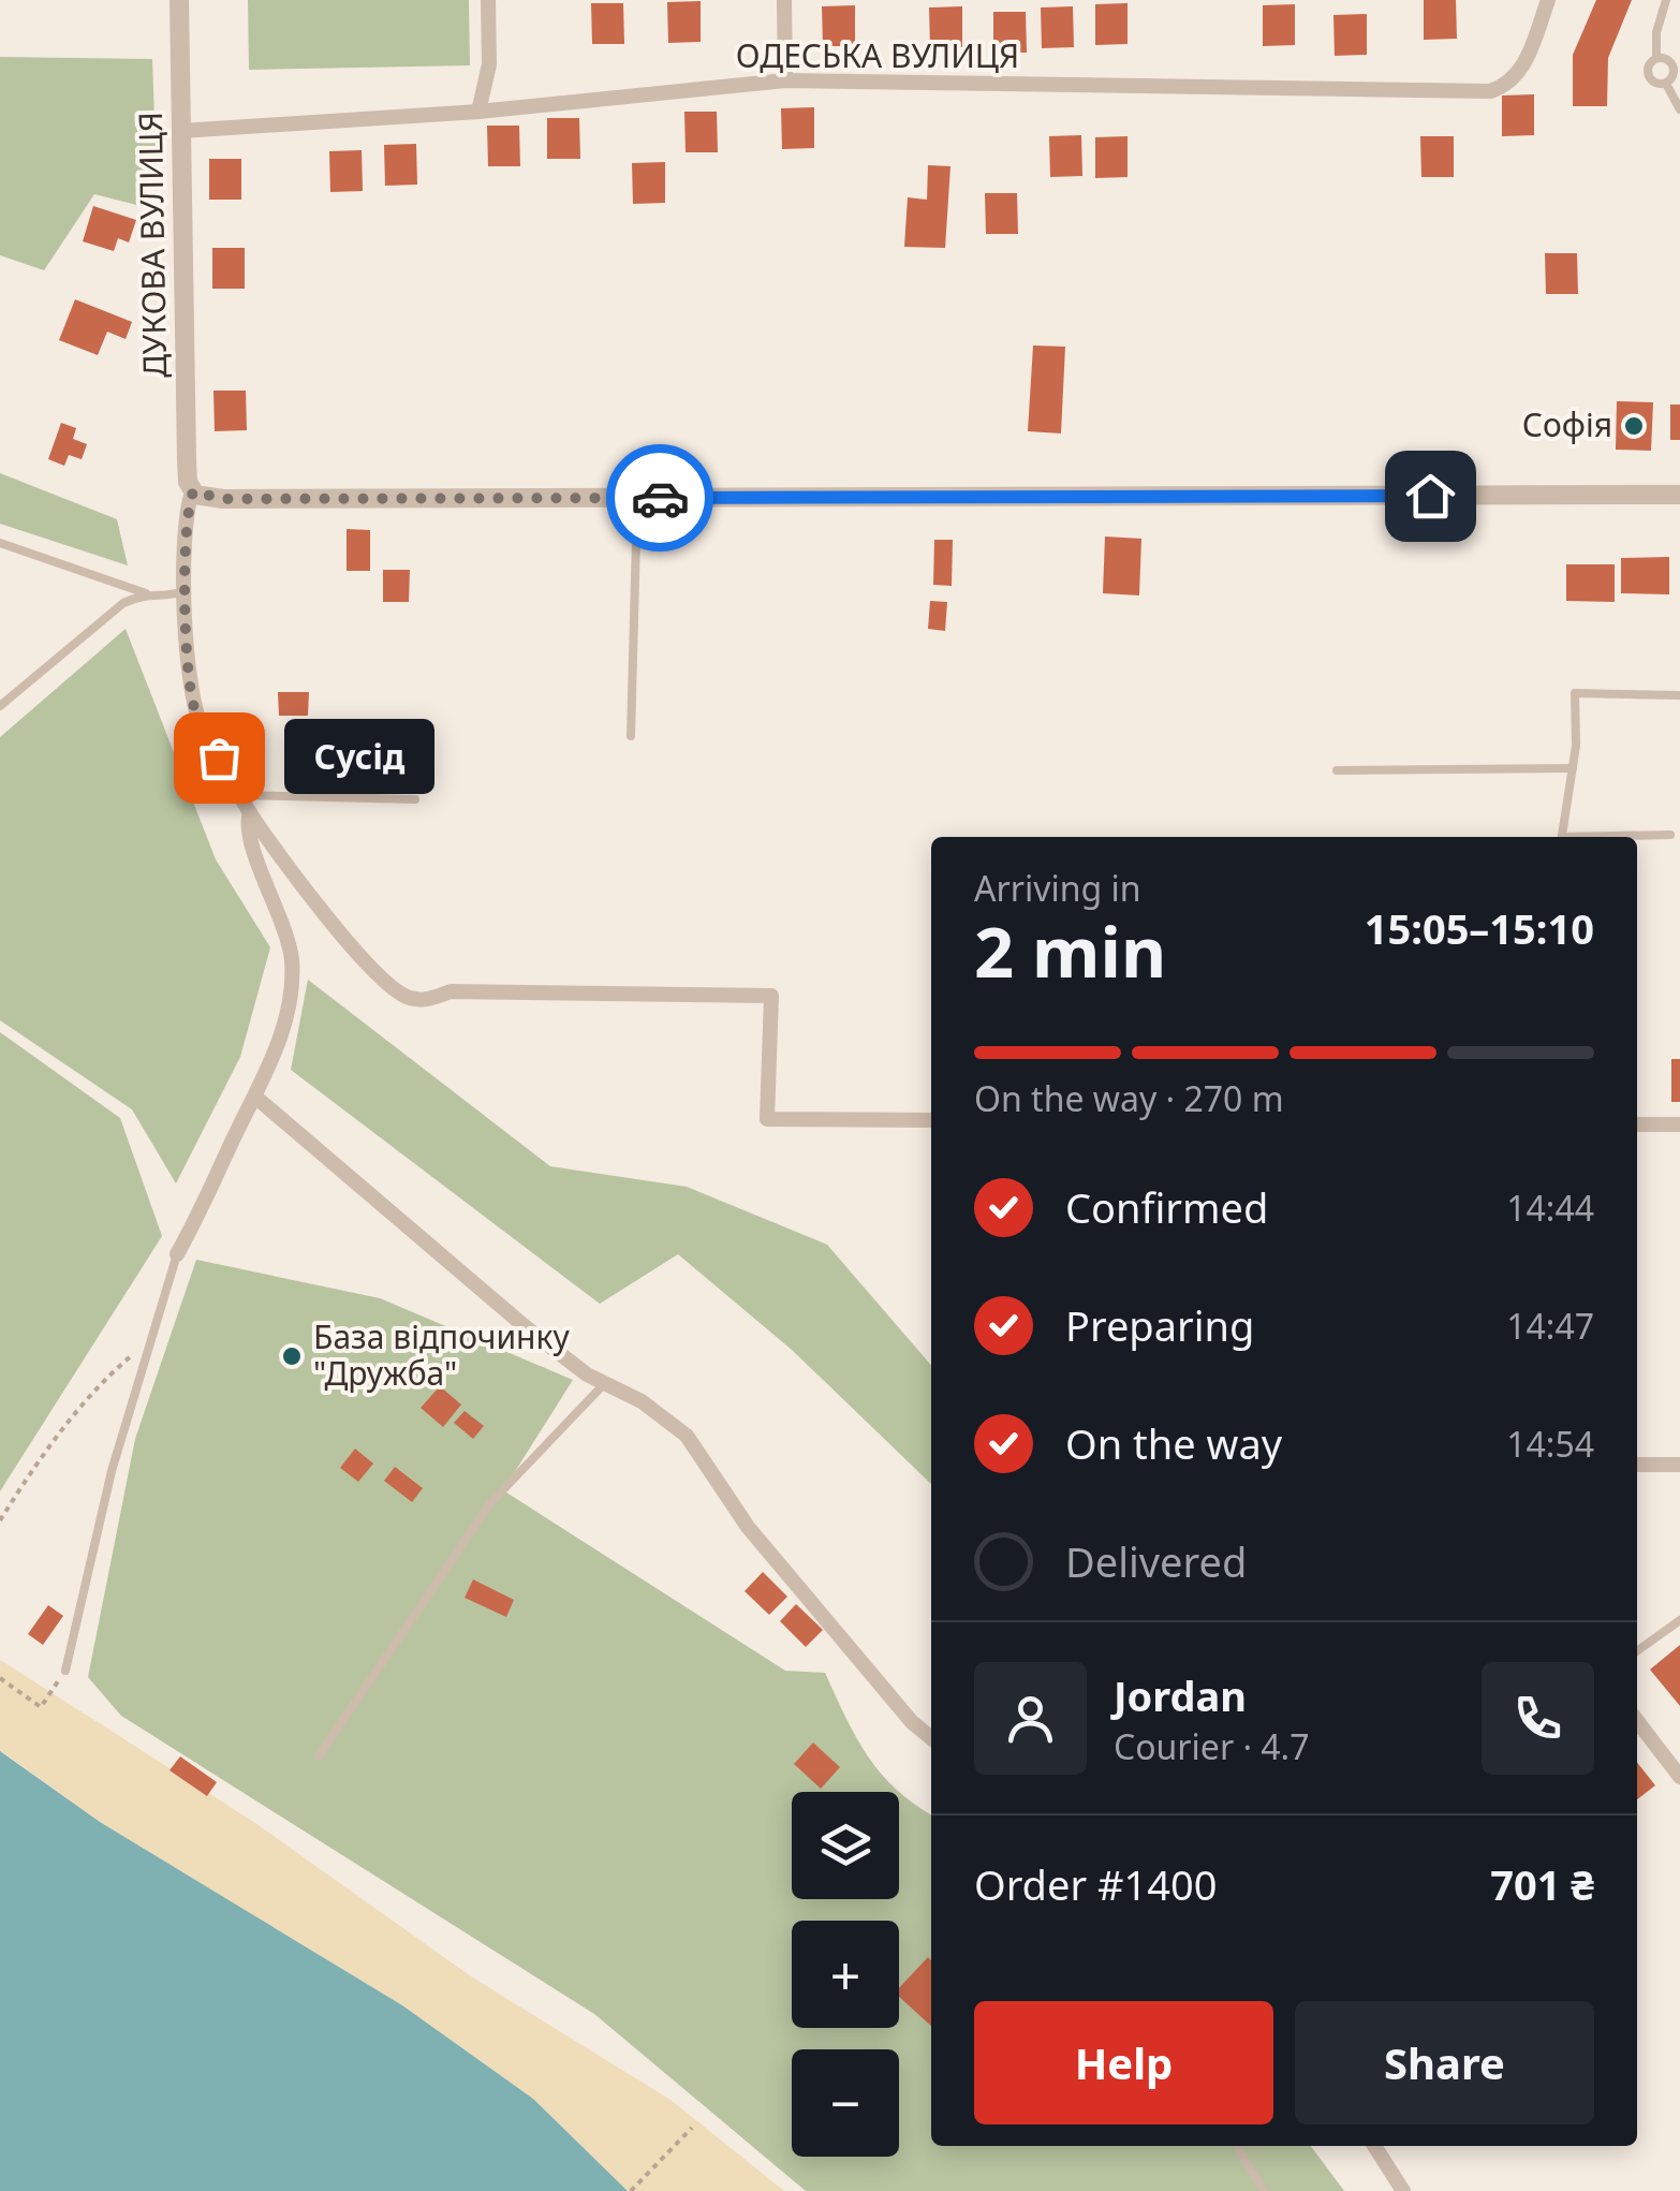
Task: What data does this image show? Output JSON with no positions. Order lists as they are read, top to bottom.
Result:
{
  "streets": {
    "street": ["ОДЕСЬКА ВУЛИЦЯ", "ДУКОВА ВУЛИЦЯ"]
  },
  "crossings": [
    ["ОДЕСЬКА ВУЛИЦЯ", "ДУКОВА ВУЛИЦЯ"]
  ],
  "places": ["Софія", "Сусід", "База відпочинку \"Дружба\""],
  "page": {
    "bubble": "Сусід",
    "heading": ["2 min", "Arriving in", "15:05–15:10"],
    "panel": [
      "Jordan",
      "Courier · 4.7",
      "Order #1400",
      "701 ₴"
    ],
    "bar": "On the way · 270 m",
    "list": [
      ["Confirmed", "14:44"],
      ["Preparing", "14:47"],
      ["On the way", "14:54"],
      "Delivered"
    ],
    "map_buttons": ["+", "−"],
    "buttons": ["Help", "Share"]
  }
}
